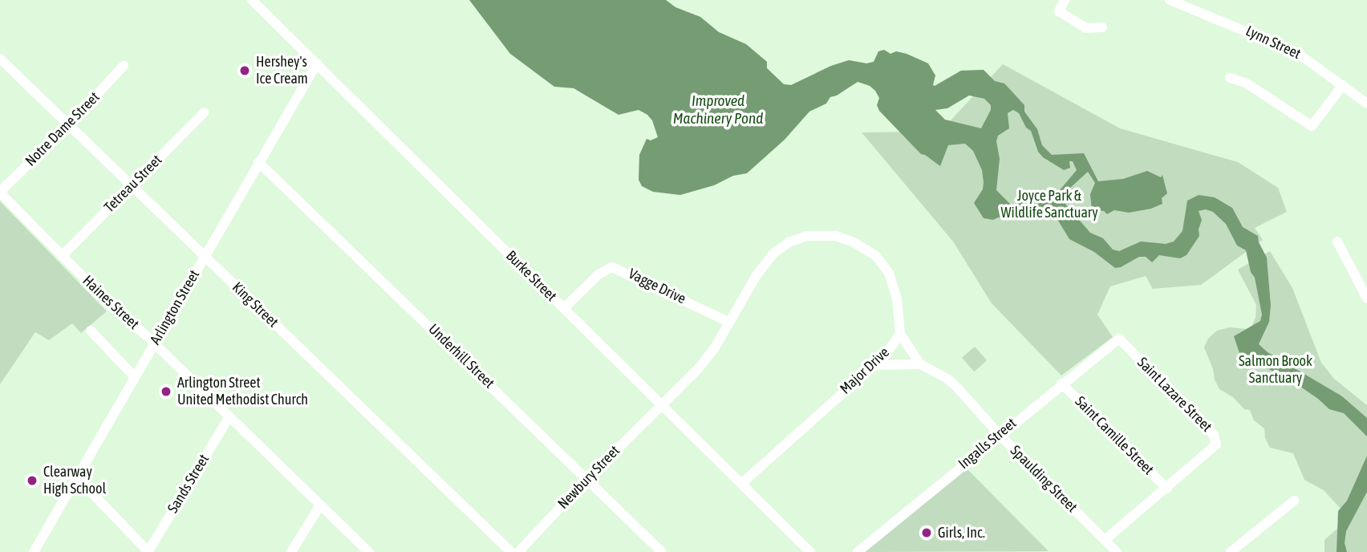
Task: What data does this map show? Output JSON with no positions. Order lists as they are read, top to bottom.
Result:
{
  "streets": {
    "street": [
      "Lynn Street",
      "Notre Dame Street",
      "Tetreau Street",
      "Burke Street",
      "Vagge Drive",
      "Haines Street",
      "King Street",
      "Arlington Street",
      "Underhill Street",
      "Major Drive",
      "Saint Lazare Street",
      "Saint Camille Street",
      "Ingalls Street",
      "Newbury Street",
      "Spaulding Street",
      "Sands Street"
    ]
  },
  "crossings": [
    ["Notre Dame Street", "Haines Street"],
    ["Notre Dame Street", "King Street"],
    ["Tetreau Street", "Haines Street"],
    ["Tetreau Street", "King Street"],
    ["Burke Street", "Vagge Drive"],
    ["Burke Street", "Arlington Street"],
    ["Burke Street", "Major Drive"],
    ["Burke Street", "Newbury Street"],
    ["Vagge Drive", "Major Drive"],
    ["Haines Street", "Arlington Street"],
    ["Haines Street", "Sands Street"],
    ["King Street", "Arlington Street"],
    ["Arlington Street", "Underhill Street"],
    ["Underhill Street", "Newbury Street"],
    ["Major Drive", "Newbury Street"],
    ["Major Drive", "Spaulding Street"],
    ["Saint Lazare Street", "Saint Camille Street"],
    ["Saint Lazare Street", "Ingalls Street"],
    ["Saint Lazare Street", "Spaulding Street"],
    ["Saint Camille Street", "Ingalls Street"],
    ["Ingalls Street", "Spaulding Street"]
  ],
  "water": ["Improved Machinery Pond"],
  "parks": ["Joyce Park & Wildlife Sanctuary", "Salmon Brook Sanctuary"],
  "places": [
    "Hershey's Ice Cream",
    "Arlington Street United Methodist Church",
    "Clearway High School",
    "Girls, Inc."
  ]
}
